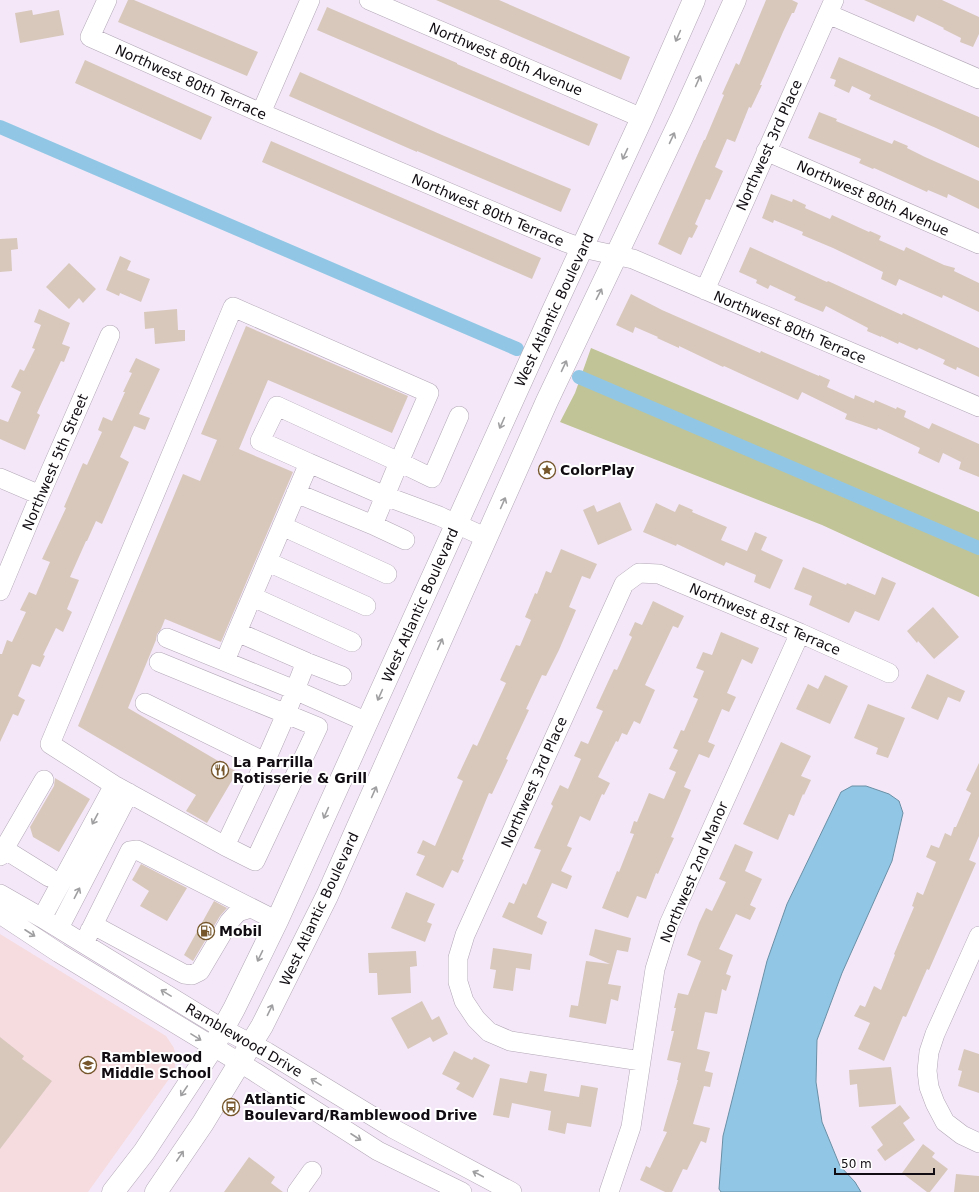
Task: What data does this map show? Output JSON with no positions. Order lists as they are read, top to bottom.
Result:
{
  "streets": {
    "main road": ["West Atlantic Boulevard"],
    "street": [
      "Northwest 80th Avenue",
      "Northwest 80th Terrace",
      "Northwest 3rd Place",
      "Northwest 5th Street",
      "Northwest 81st Terrace",
      "Northwest 2nd Manor",
      "Ramblewood Drive"
    ]
  },
  "crossings": [
    ["Northwest 80th Avenue", "Northwest 3rd Place"],
    ["Northwest 80th Avenue", "West Atlantic Boulevard"],
    ["Northwest 80th Terrace", "Northwest 3rd Place"],
    ["Northwest 80th Terrace", "West Atlantic Boulevard"],
    ["Northwest 3rd Place", "Northwest 81st Terrace"],
    ["Northwest 3rd Place", "Northwest 2nd Manor"],
    ["West Atlantic Boulevard", "Ramblewood Drive"],
    ["Northwest 81st Terrace", "Northwest 2nd Manor"]
  ],
  "places": {
    "place": ["ColorPlay"],
    "restaurant": ["La Parrilla Rotisserie & Grill"],
    "fuel station": ["Mobil"],
    "school or university": ["Ramblewood Middle School"],
    "bus stop": ["Atlantic Boulevard/Ramblewood Drive"]
  },
  "scale_bar": "50 m"
}
